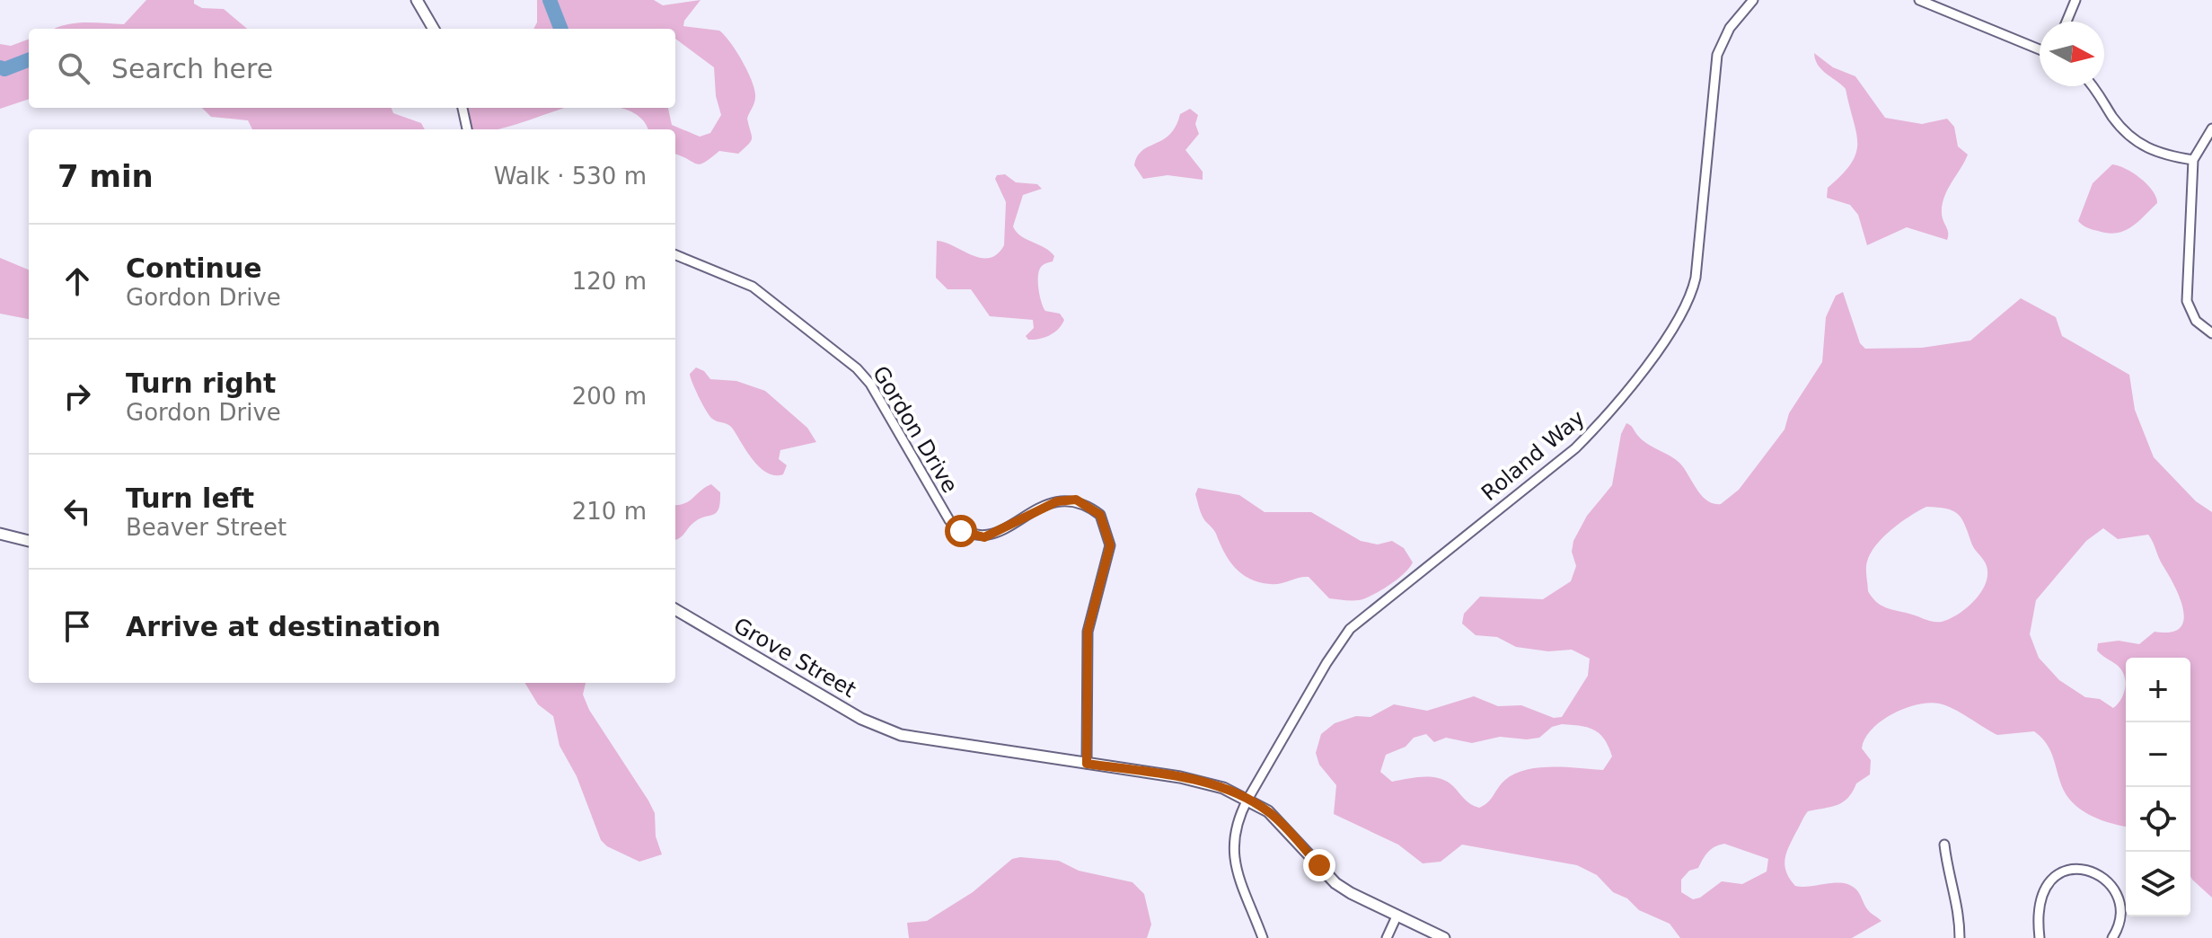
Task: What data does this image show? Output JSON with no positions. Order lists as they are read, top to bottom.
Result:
{
  "streets": {
    "street": ["Gordon Drive", "Roland Way", "Grove Street"]
  },
  "crossings": [
    ["Gordon Drive", "Grove Street"],
    ["Roland Way", "Grove Street"]
  ],
  "north": "right",
  "page": {
    "search": "Search here",
    "heading": ["7 min", "Walk · 530 m"],
    "list": [
      ["Continue", "Gordon Drive", "120 m"],
      ["Turn right", "Gordon Drive", "200 m"],
      ["Turn left", "Beaver Street", "210 m"],
      "Arrive at destination"
    ],
    "map_buttons": ["+", "−"]
  }
}
